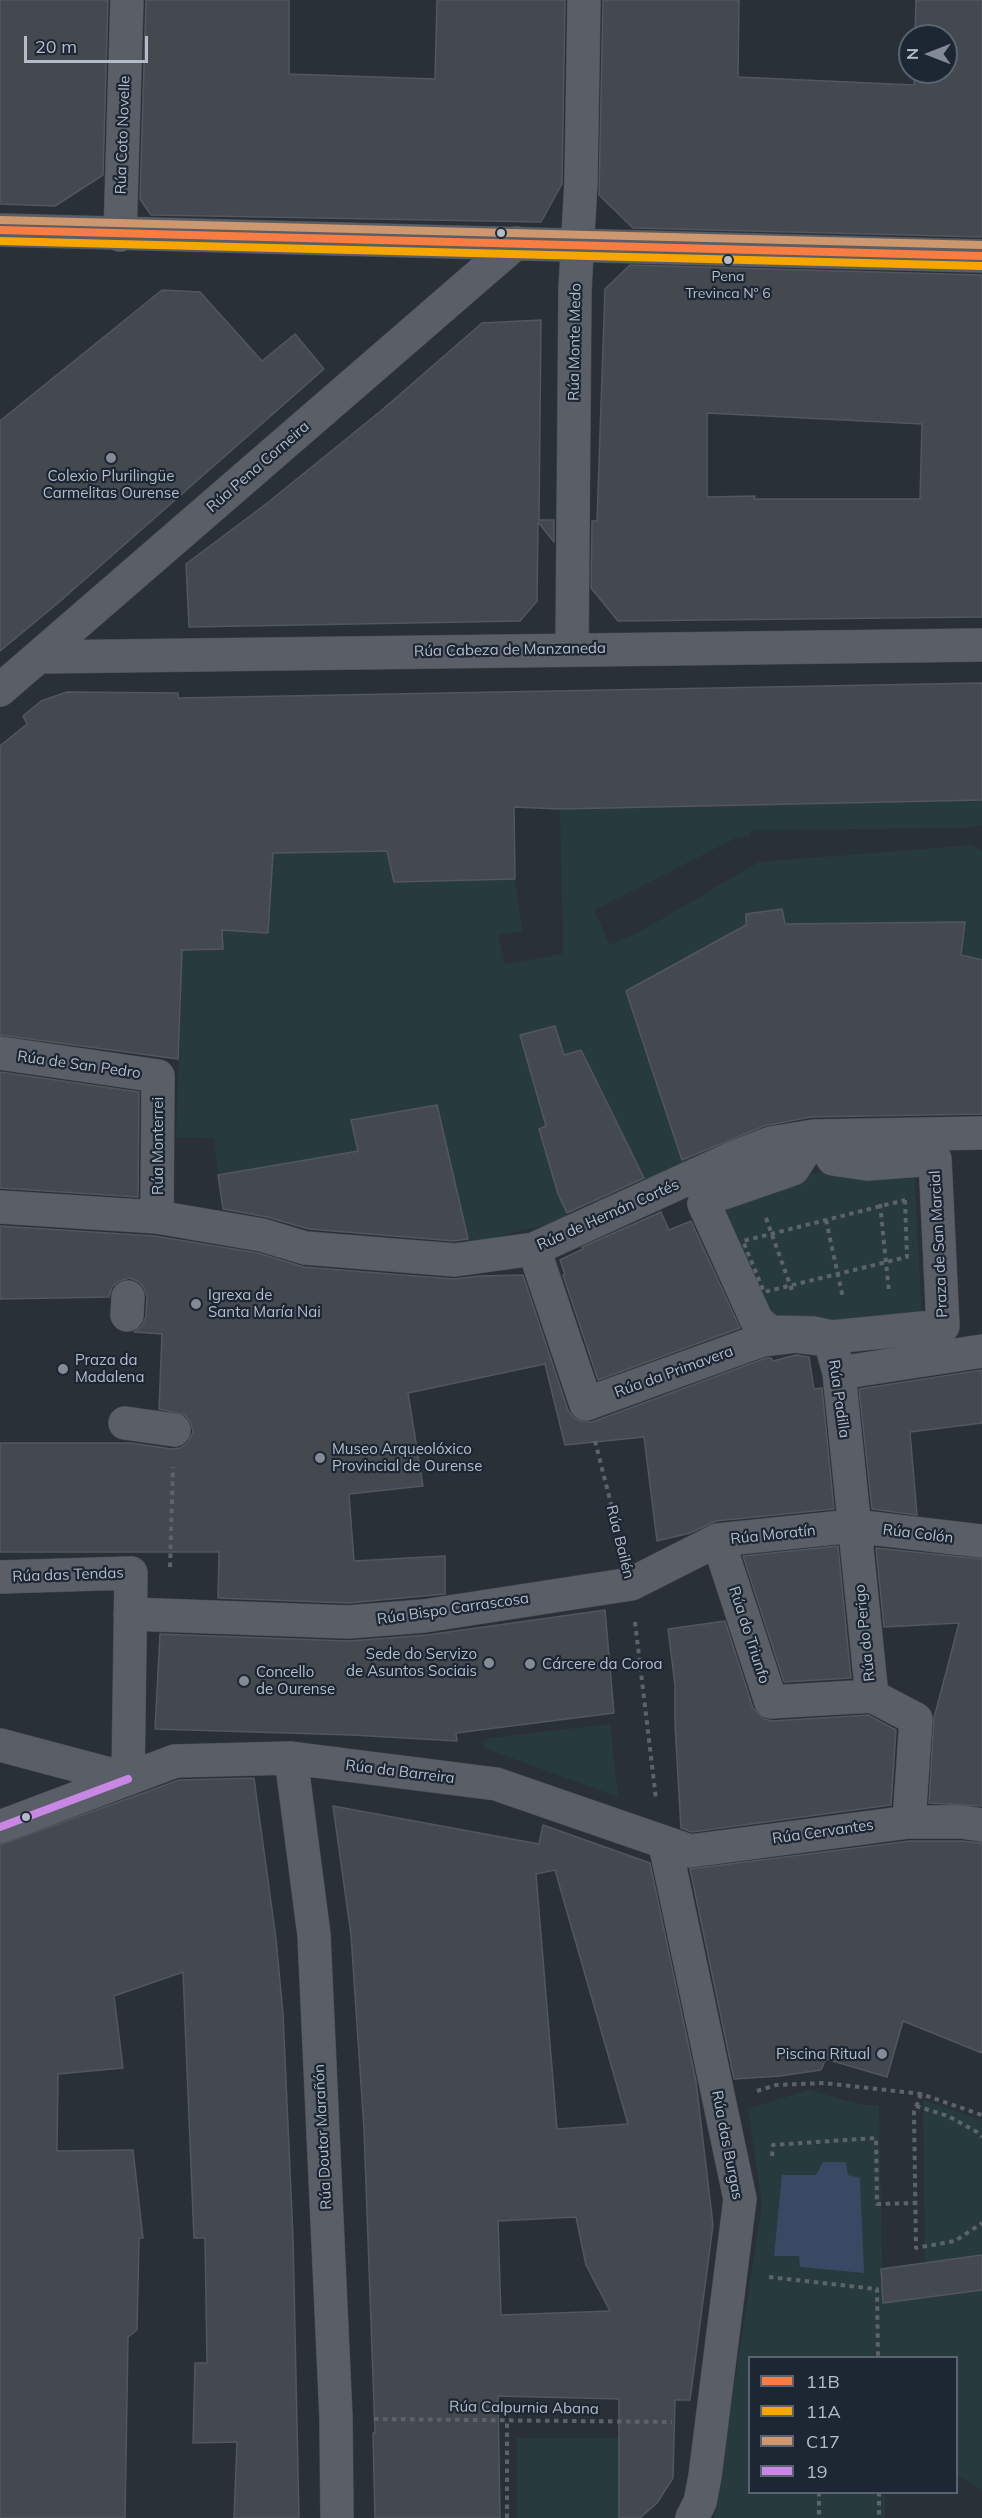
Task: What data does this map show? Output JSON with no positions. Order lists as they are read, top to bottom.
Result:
{
  "streets": {
    "street": [
      "Rúa Coto Novelle",
      "Rúa Monte Medo",
      "Rúa Pena Corneira",
      "Rúa Cabeza de Manzaneda",
      "Rúa de San Pedro",
      "Rúa Monterrei",
      "Rúa de Hernán Cortés",
      "Praza de San Marcial",
      "Rúa da Primavera",
      "Rúa Padilla",
      "Rúa Colón",
      "Rúa Moratín",
      "Rúa das Tendas",
      "Rúa Bispo Carrascosa",
      "Rúa do Perigo",
      "Rúa do Triunfo",
      "Rúa da Barreira",
      "Rúa Cervantes",
      "Rúa Doutor Marañón",
      "Rúa das Burgas"
    ],
    "path": ["Rúa Bailén", "Rúa Calpurnia Abana"]
  },
  "crossings": [
    ["Rúa Monte Medo", "Rúa Cabeza de Manzaneda"],
    ["Rúa Pena Corneira", "Rúa Cabeza de Manzaneda"],
    ["Rúa de San Pedro", "Rúa Monterrei"],
    ["Rúa Monterrei", "Rúa de Hernán Cortés"],
    ["Rúa de Hernán Cortés", "Praza de San Marcial"],
    ["Rúa da Primavera", "Rúa Padilla"],
    ["Rúa da Primavera", "Rúa Bailén"],
    ["Rúa Padilla", "Rúa Colón"],
    ["Rúa Padilla", "Rúa Moratín"],
    ["Rúa Padilla", "Rúa do Perigo"],
    ["Rúa Colón", "Rúa Moratín"],
    ["Rúa Colón", "Rúa do Perigo"],
    ["Rúa Moratín", "Rúa Bailén"],
    ["Rúa Moratín", "Rúa Bispo Carrascosa"],
    ["Rúa Moratín", "Rúa do Perigo"],
    ["Rúa Moratín", "Rúa do Triunfo"],
    ["Rúa Bailén", "Rúa Bispo Carrascosa"],
    ["Rúa Bailén", "Rúa da Barreira"],
    ["Rúa Bailén", "Rúa Cervantes"],
    ["Rúa Bailén", "Rúa das Burgas"],
    ["Rúa das Tendas", "Rúa Bispo Carrascosa"],
    ["Rúa do Perigo", "Rúa do Triunfo"],
    ["Rúa do Perigo", "Rúa Cervantes"],
    ["Rúa da Barreira", "Rúa Cervantes"],
    ["Rúa da Barreira", "Rúa Doutor Marañón"],
    ["Rúa da Barreira", "Rúa das Burgas"],
    ["Rúa Cervantes", "Rúa das Burgas"],
    ["Rúa Doutor Marañón", "Rúa Calpurnia Abana"],
    ["Rúa das Burgas", "Rúa Calpurnia Abana"]
  ],
  "places": [
    "Pena Trevinca Nº 6",
    "Colexio Plurilingüe Carmelitas Ourense",
    "Igrexa de Santa María Nai",
    "Praza da Madalena",
    "Museo Arqueolóxico Provincial de Ourense",
    "Sede do Servizo de Asuntos Sociais",
    "Cárcere da Coroa",
    "Concello de Ourense",
    "Piscina Ritual"
  ],
  "lines": [
    "transit line C17",
    "transit line 11B",
    "transit line 11A",
    "transit line 19"
  ],
  "legend": [
    "11B",
    "11A",
    "C17",
    "19"
  ],
  "scale_bar": "20 m",
  "north": "left"
}
